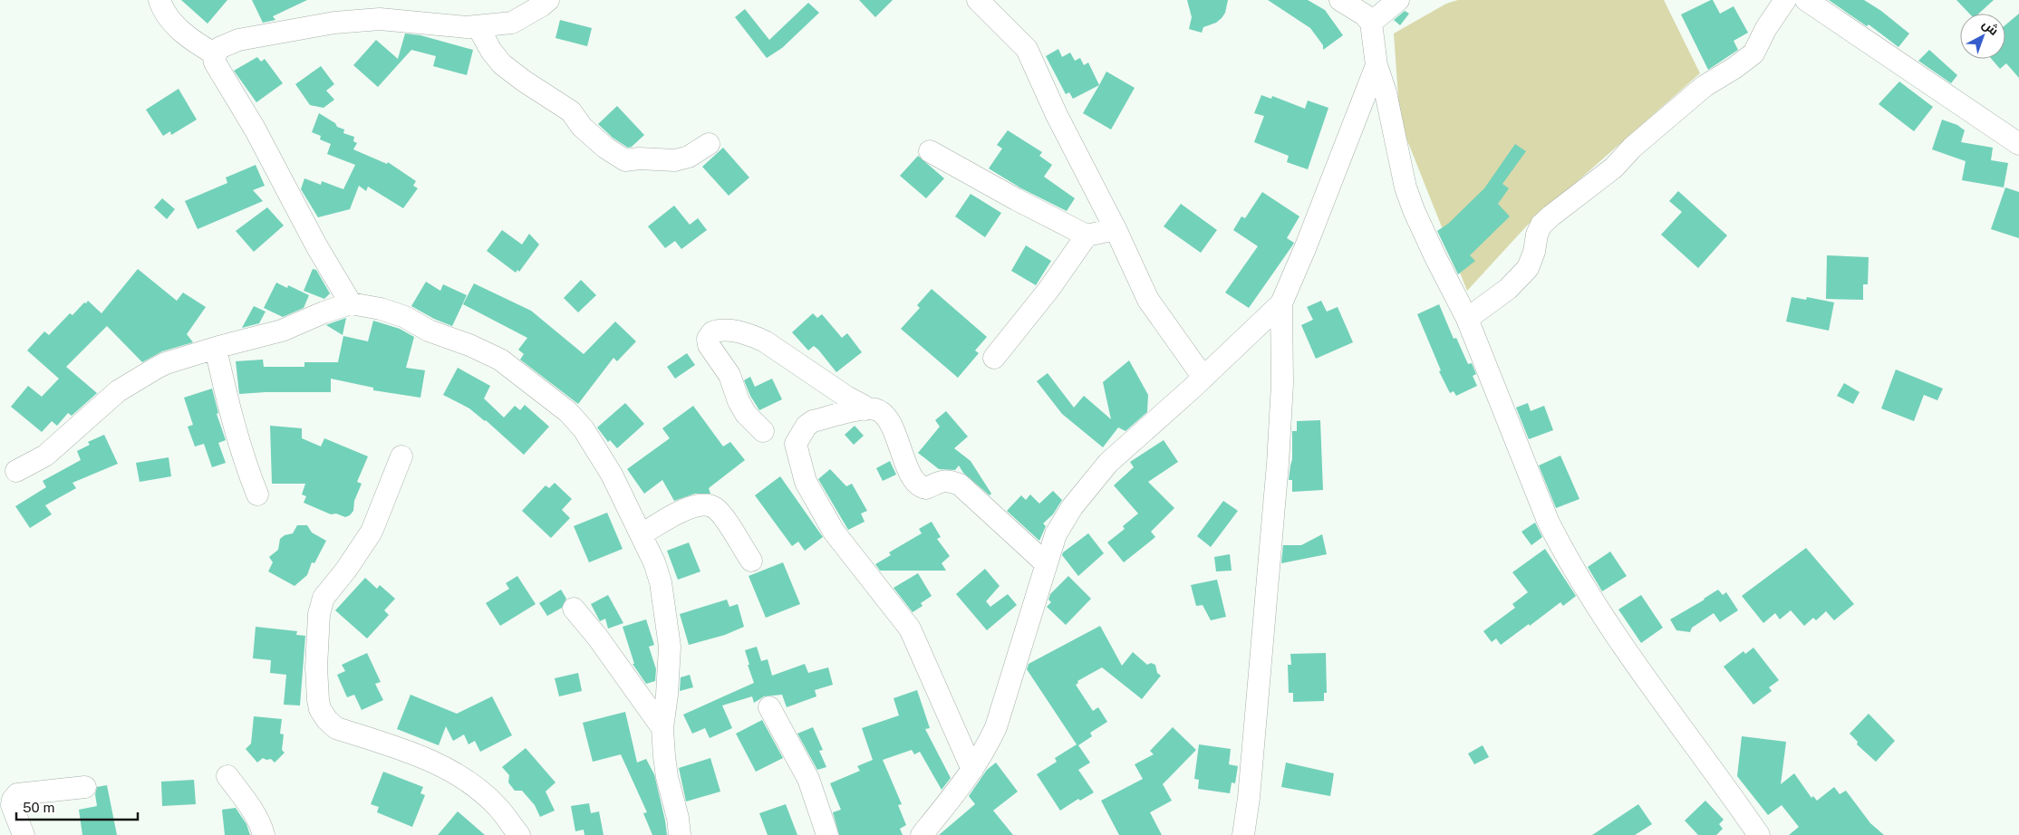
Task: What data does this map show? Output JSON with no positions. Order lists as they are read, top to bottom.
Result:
{
  "scale_bar": "50 m",
  "north": "top right"
}
